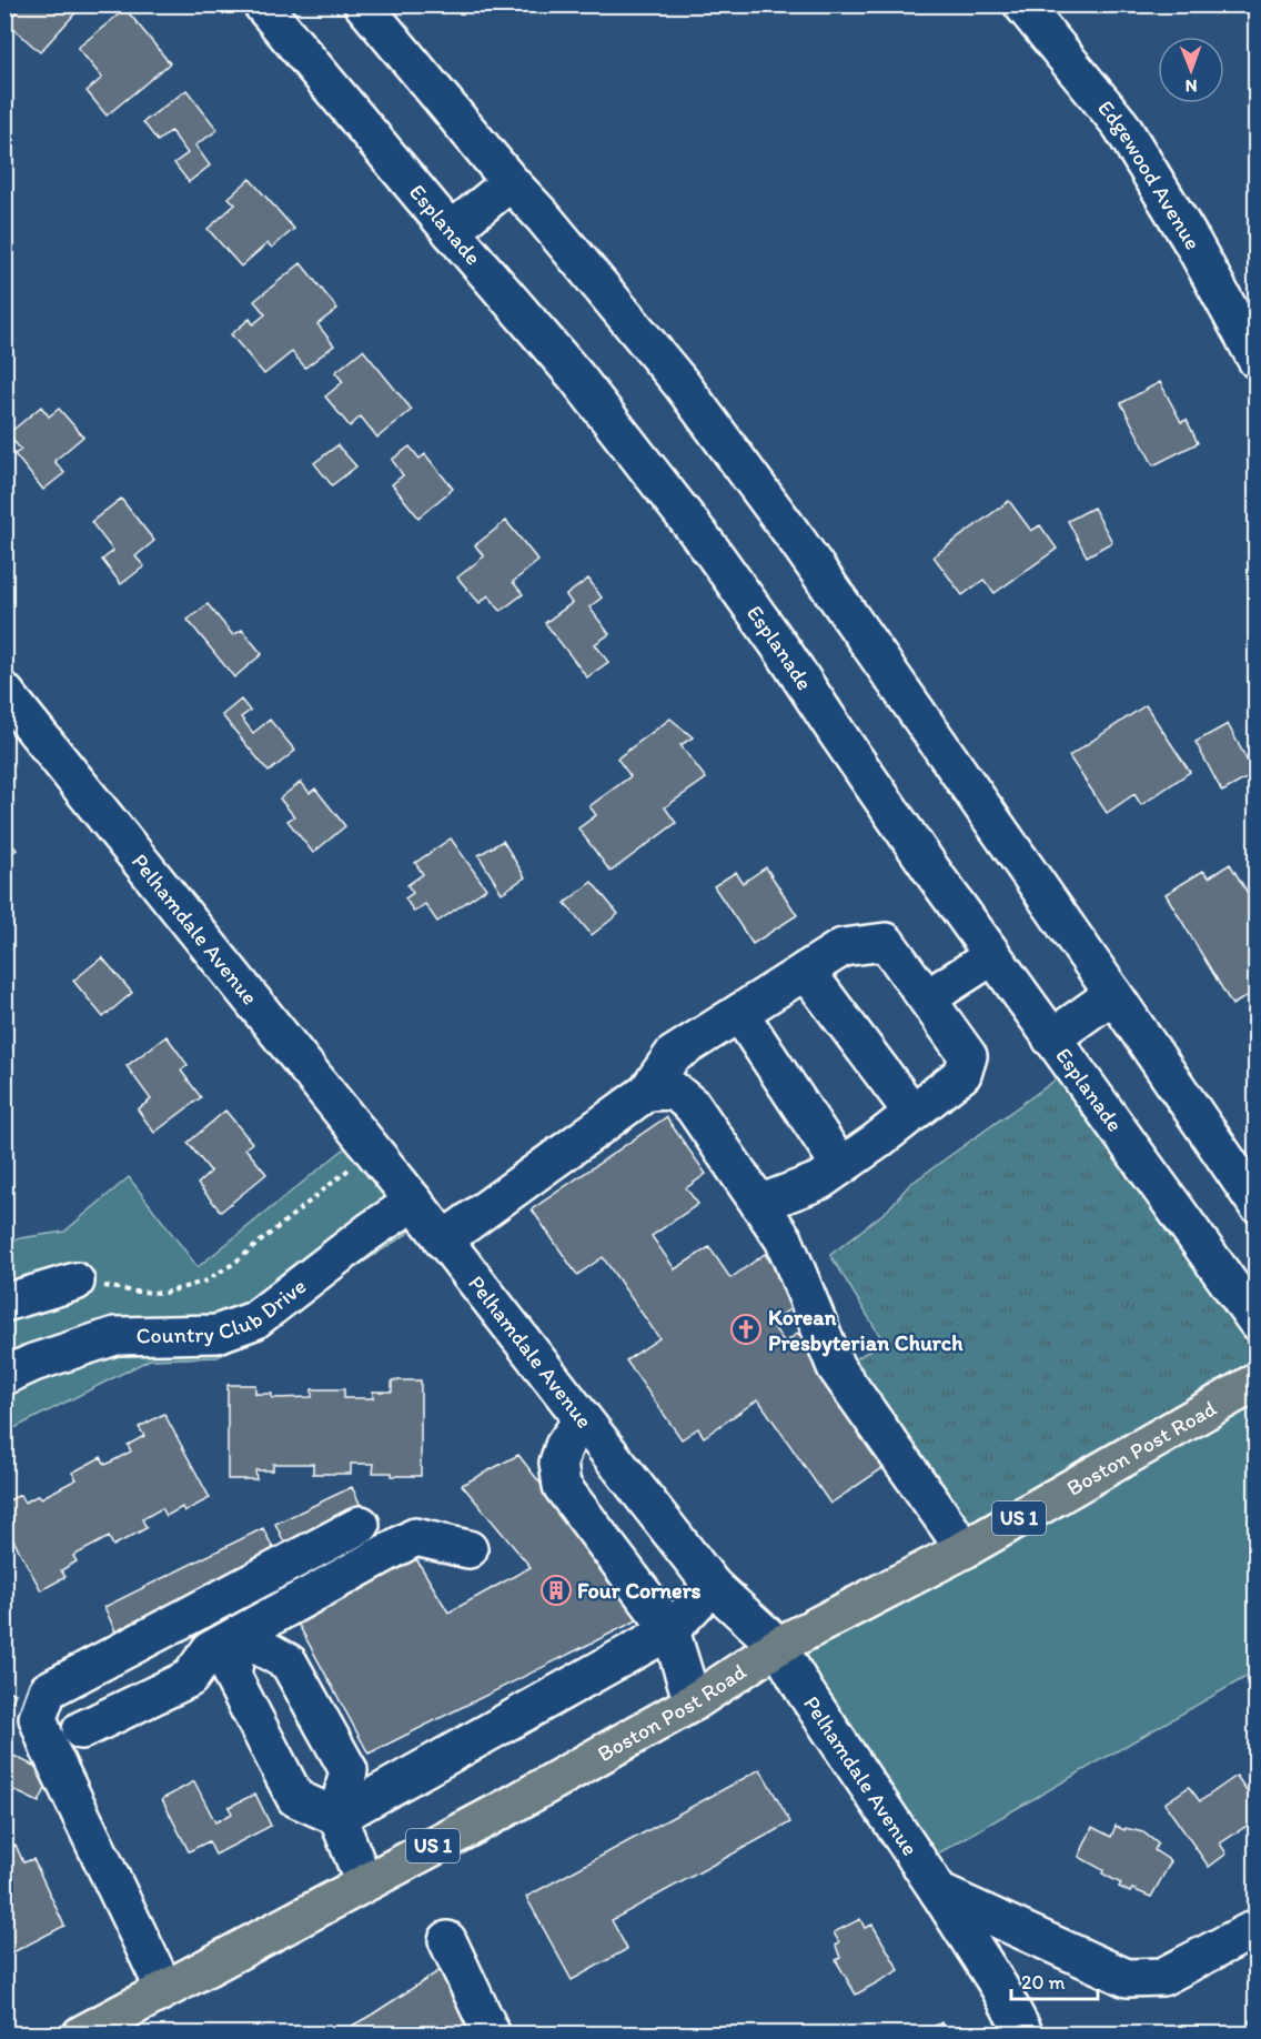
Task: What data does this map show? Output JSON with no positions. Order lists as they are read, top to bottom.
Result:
{
  "streets": {
    "main road": ["Boston Post Road", "US 1"],
    "street": [
      "Edgewood Avenue",
      "Esplanade",
      "Pelhamdale Avenue",
      "Country Club Drive"
    ]
  },
  "crossings": [
    ["Pelhamdale Avenue", "Country Club Drive"],
    ["Pelhamdale Avenue", "Boston Post Road"]
  ],
  "places": {
    "church": ["Korean Presbyterian Church"],
    "building": ["Four Corners"]
  },
  "scale_bar": "20 m",
  "north": "bottom"
}
